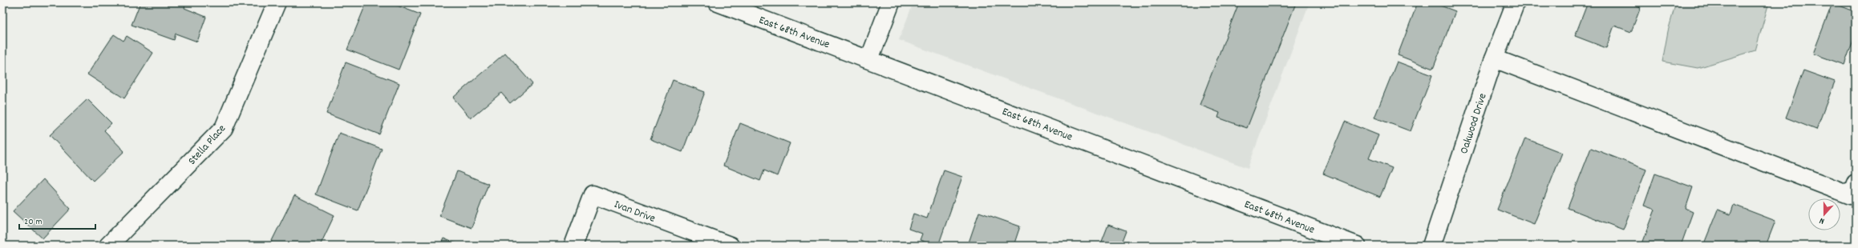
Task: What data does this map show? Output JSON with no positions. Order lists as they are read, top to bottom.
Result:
{
  "streets": {
    "street": [
      "East 68th Avenue",
      "Oakwood Drive",
      "Stella Place",
      "Ivan Drive"
    ]
  },
  "scale_bar": "20 m",
  "north": "bottom"
}
